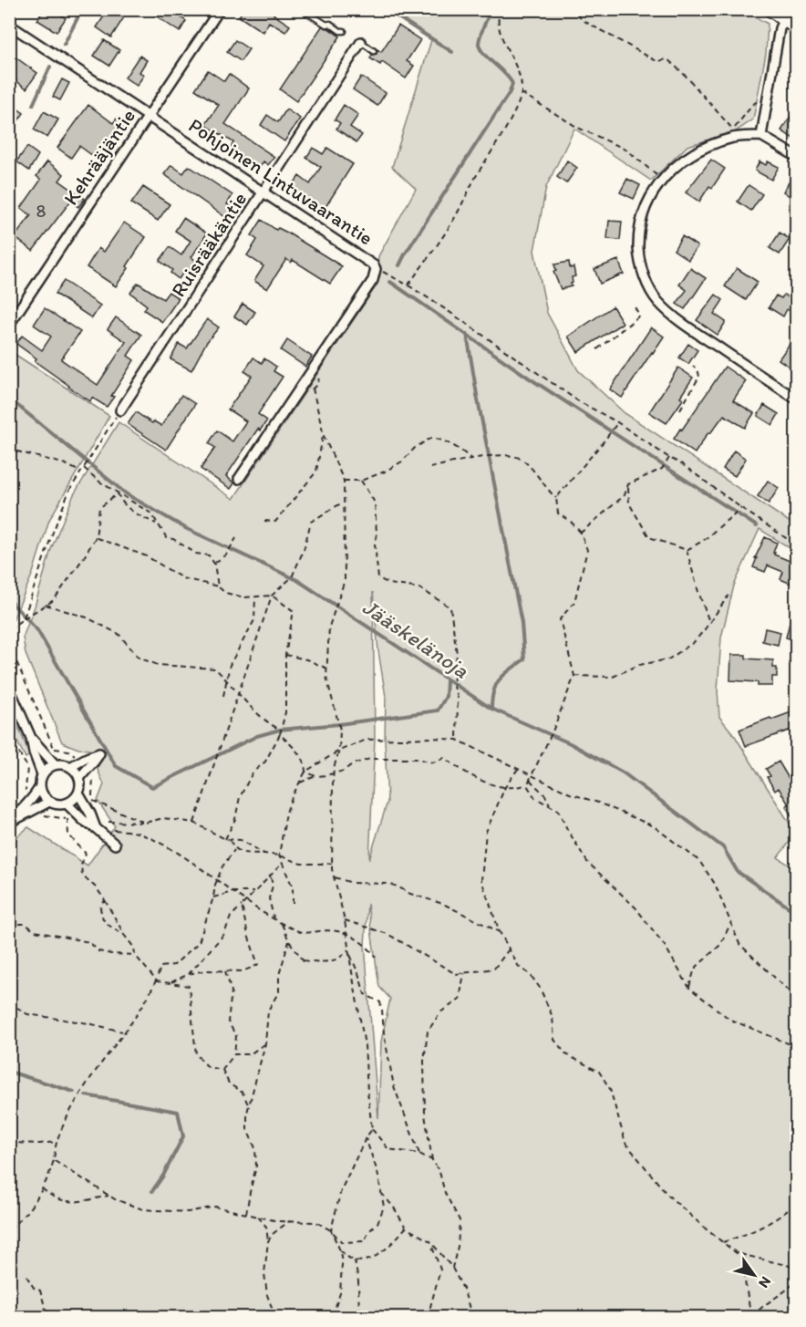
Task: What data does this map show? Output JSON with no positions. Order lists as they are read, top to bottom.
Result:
{
  "streets": {
    "street": ["Kehrääjäntie", "Pohjoinen Lintuvaarantie", "Ruisrääkäntie"]
  },
  "crossings": [
    ["Kehrääjäntie", "Pohjoinen Lintuvaarantie"],
    ["Pohjoinen Lintuvaarantie", "Ruisrääkäntie"]
  ],
  "water": ["Jääskelänoja"],
  "house_numbers": ["8"],
  "north": "bottom right"
}
